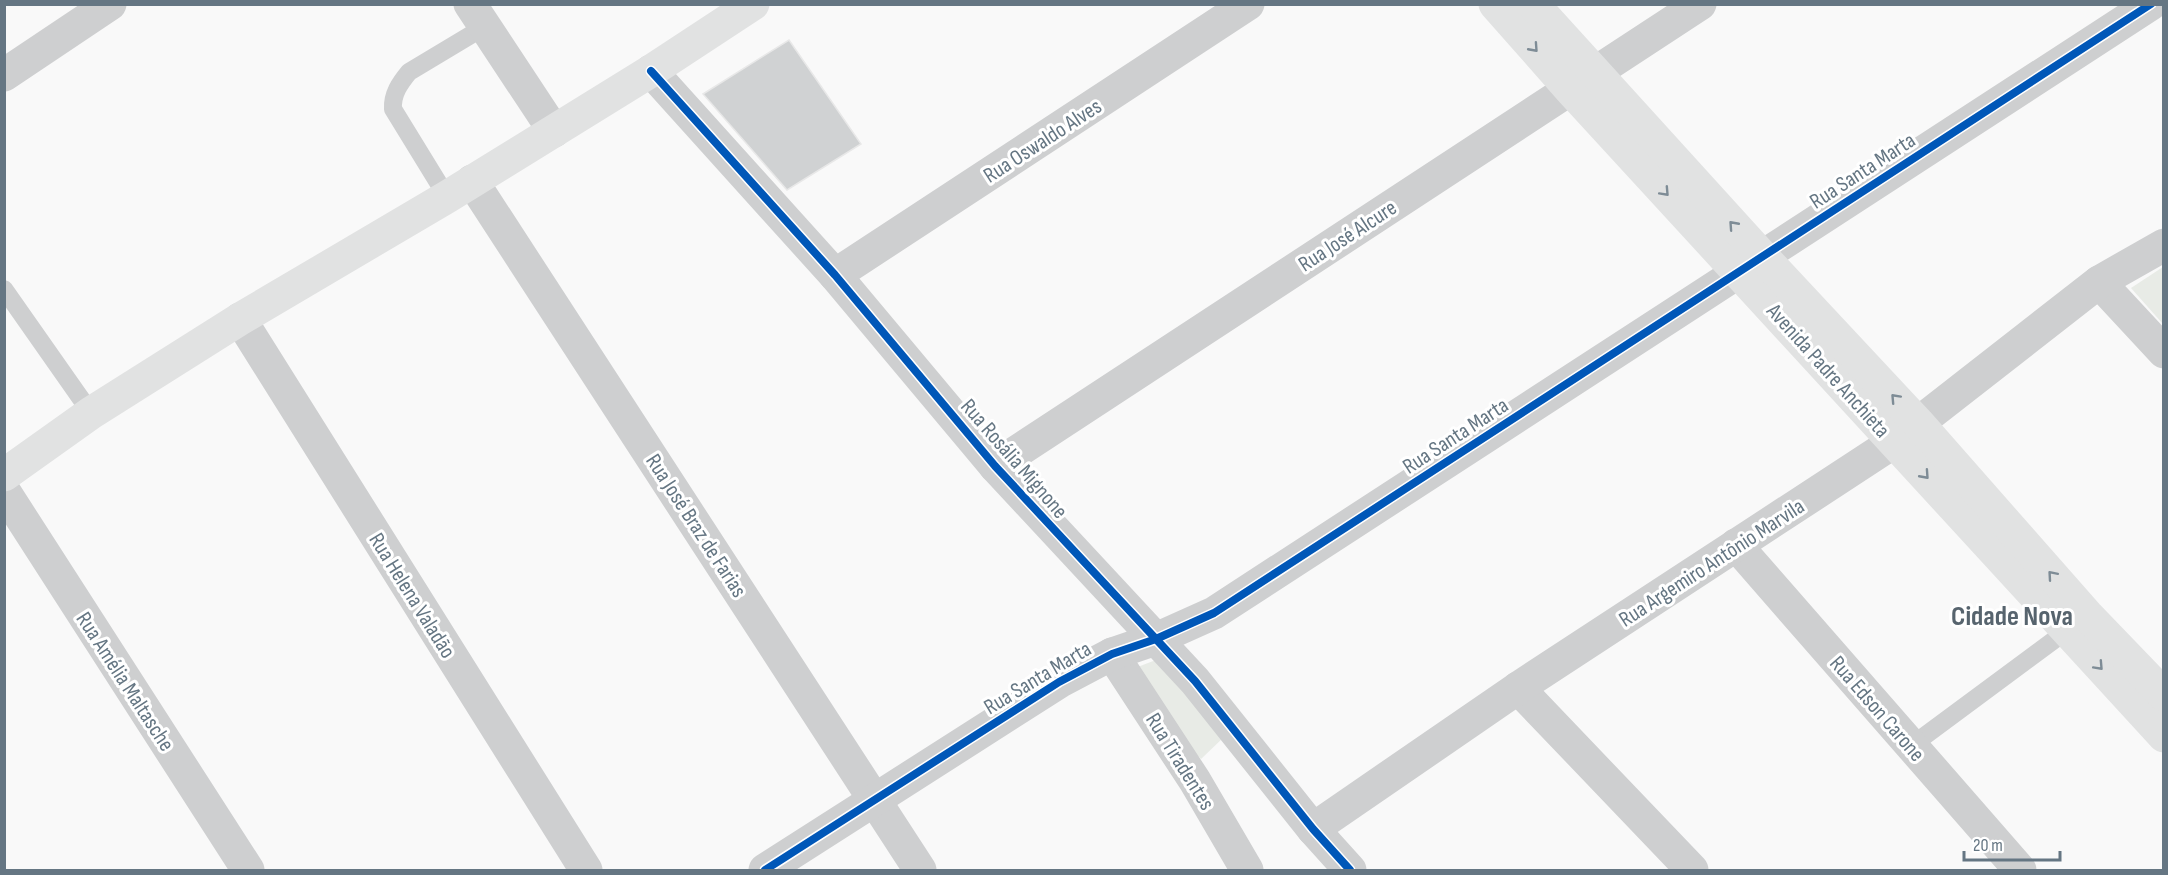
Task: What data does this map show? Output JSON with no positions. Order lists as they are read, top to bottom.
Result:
{
  "streets": {
    "street": [
      "Rua Oswaldo Alves",
      "Rua Santa Marta",
      "Rua José Alcure",
      "Avenida Padre Anchieta",
      "Rua Rosália Mignone",
      "Rua José Braz de Farias",
      "Rua Argemiro Antônio Marvila",
      "Rua Helena Valadão",
      "Rua Amélia Maltasche",
      "Rua Edson Carone",
      "Rua Tiradentes"
    ]
  },
  "crossings": [
    ["Rua Oswaldo Alves", "Rua Rosália Mignone"],
    ["Rua Santa Marta", "Avenida Padre Anchieta"],
    ["Rua Santa Marta", "Rua Rosália Mignone"],
    ["Rua Santa Marta", "Rua José Braz de Farias"],
    ["Rua Santa Marta", "Rua Tiradentes"],
    ["Rua José Alcure", "Avenida Padre Anchieta"],
    ["Rua José Alcure", "Rua Rosália Mignone"],
    ["Avenida Padre Anchieta", "Rua Argemiro Antônio Marvila"],
    ["Rua Rosália Mignone", "Rua Argemiro Antônio Marvila"],
    ["Rua Argemiro Antônio Marvila", "Rua Edson Carone"]
  ],
  "districts": ["Cidade Nova"],
  "scale_bar": "20 m"
}
